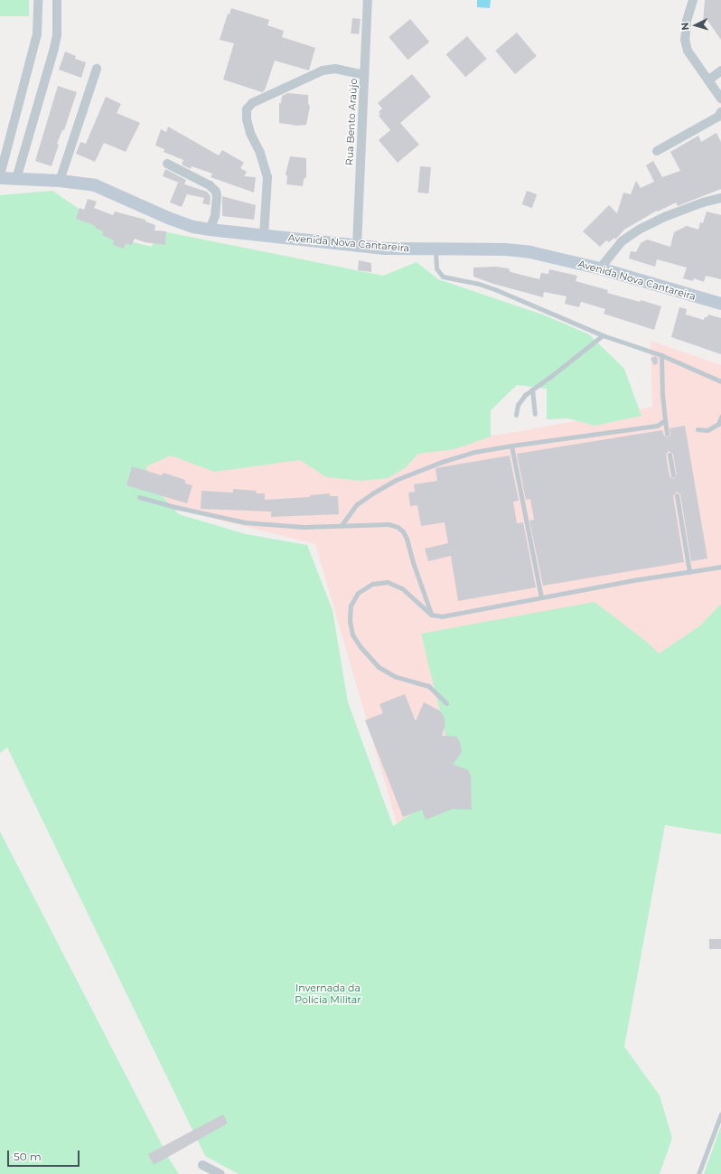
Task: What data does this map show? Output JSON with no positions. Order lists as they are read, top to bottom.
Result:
{
  "streets": {
    "main road": ["Avenida Nova Cantareira"],
    "street": ["Rua Bento Araújo"]
  },
  "crossings": [
    ["Rua Bento Araújo", "Avenida Nova Cantareira"]
  ],
  "parks": ["Invernada da Polícia Militar"],
  "scale_bar": "50 m",
  "north": "left"
}
